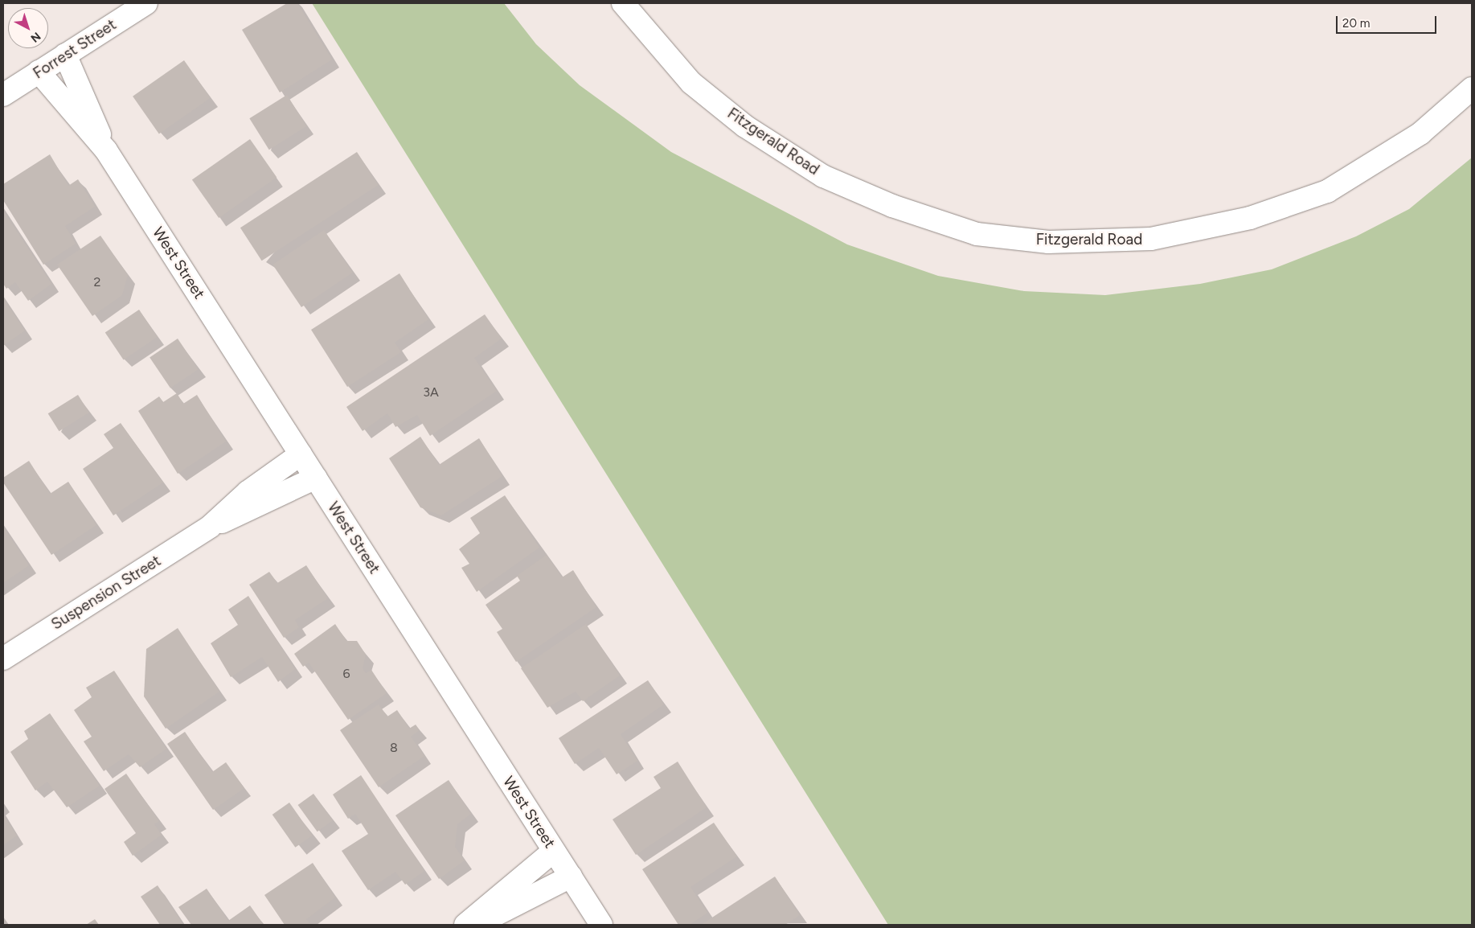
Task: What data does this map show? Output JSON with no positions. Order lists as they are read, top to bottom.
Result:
{
  "streets": {
    "street": [
      "Forrest Street",
      "Fitzgerald Road",
      "West Street",
      "Suspension Street"
    ]
  },
  "crossings": [
    ["Forrest Street", "West Street"],
    ["West Street", "Suspension Street"]
  ],
  "house_numbers": [
    "2",
    "3A",
    "6",
    "8"
  ],
  "scale_bar": "20 m",
  "north": "bottom right"
}
